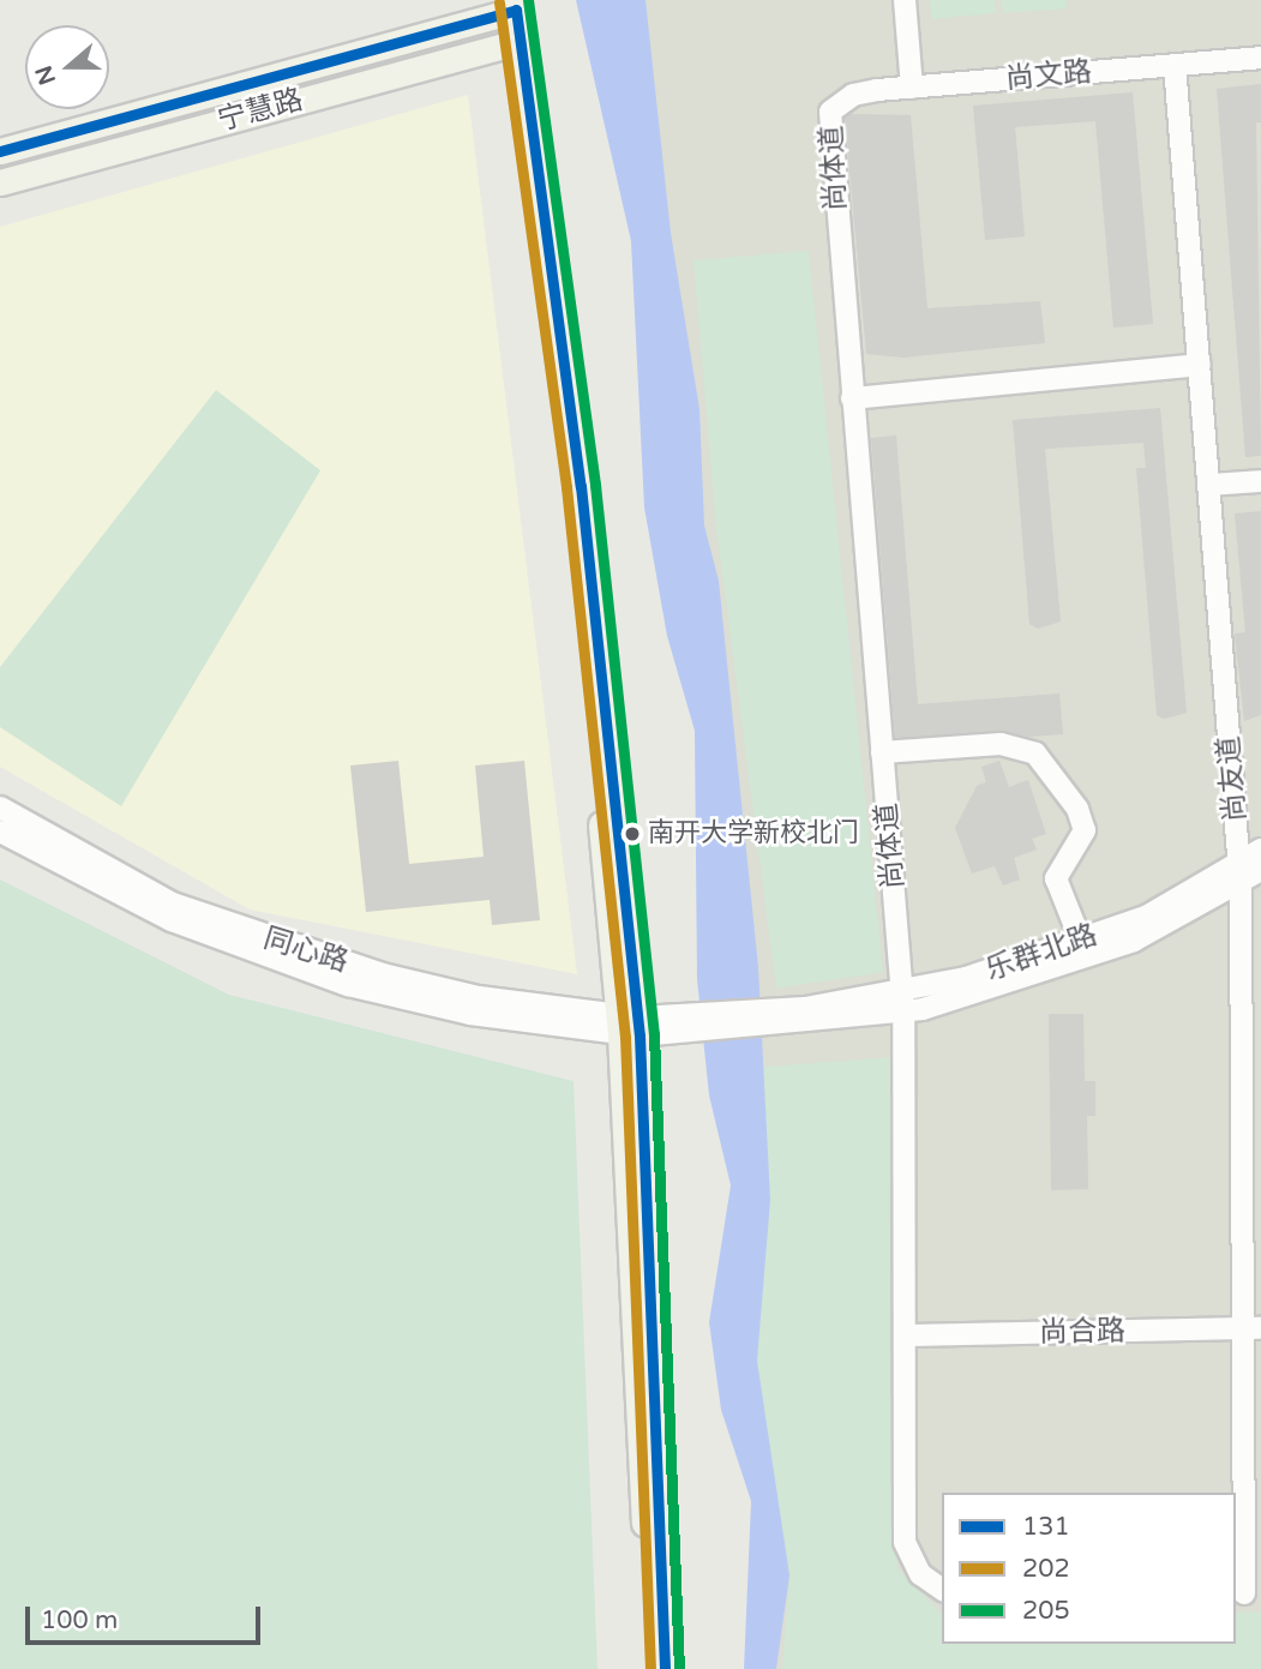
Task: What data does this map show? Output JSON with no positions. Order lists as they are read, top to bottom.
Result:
{
  "streets": {
    "main road": ["宁慧路"],
    "street": [
      "尚文路",
      "尚体道",
      "尚友道",
      "同心路",
      "乐群北路",
      "尚合路"
    ]
  },
  "crossings": [
    ["尚文路", "尚体道"],
    ["尚文路", "尚友道"],
    ["尚体道", "乐群北路"],
    ["尚体道", "尚合路"],
    ["尚友道", "乐群北路"],
    ["尚友道", "尚合路"],
    ["同心路", "乐群北路"]
  ],
  "places": ["南开大学新校北门"],
  "lines": ["transit line 205", "transit line 202", "transit line 131"],
  "legend": ["131", "202", "205"],
  "scale_bar": "100 m",
  "north": "left"
}
